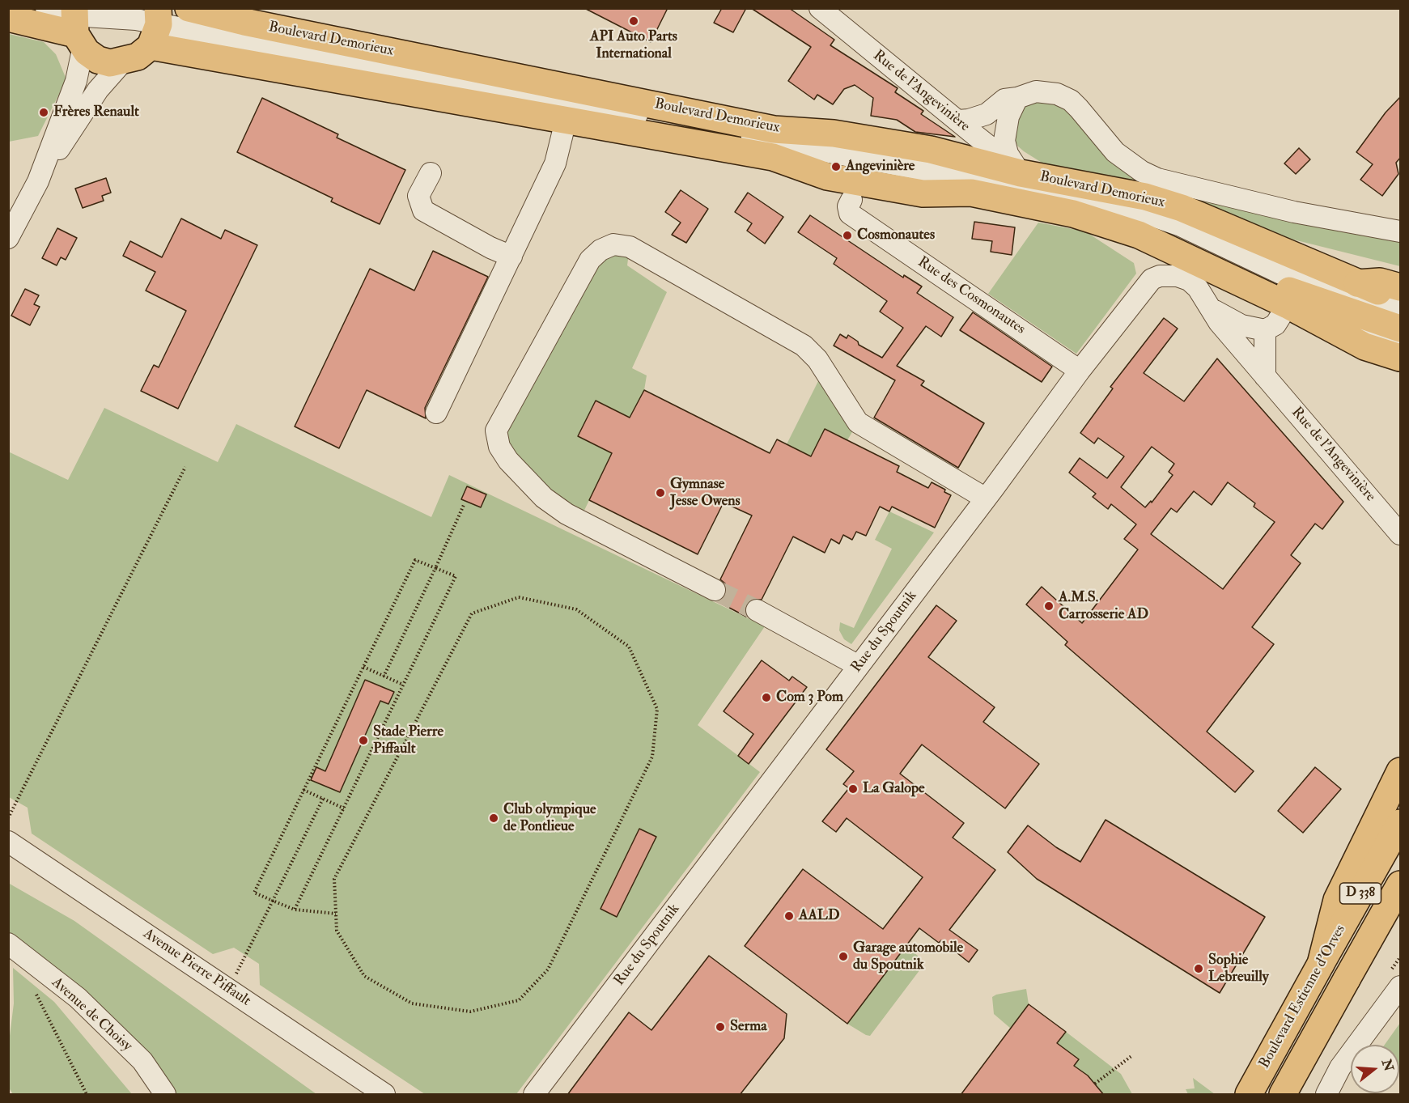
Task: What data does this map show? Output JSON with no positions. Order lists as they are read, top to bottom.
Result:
{
  "streets": {
    "main road": ["Boulevard Demorieux", "D 338", "Boulevard Estienne d'Orves"],
    "street": [
      "Rue de l'Angevinière",
      "Rue des Cosmonautes",
      "Rue du Spoutnik",
      "Avenue Pierre Piffault",
      "Avenue de Choisy"
    ]
  },
  "crossings": [
    ["Boulevard Demorieux", "Rue de l'Angevinière"],
    ["Rue de l'Angevinière", "Rue du Spoutnik"],
    ["Rue des Cosmonautes", "Rue du Spoutnik"]
  ],
  "places": [
    "API Auto Parts International",
    "Frères Renault",
    "Angevinière",
    "Cosmonautes",
    "Gymnase Jesse Owens",
    "A.M.S. Carrosserie AD",
    "Com 3 Pom",
    "Stade Pierre Piffault",
    "La Galope",
    "Club olympique de Pontlieue",
    "AALD",
    "Garage automobile du Spoutnik",
    "Sophie Lebreuilly",
    "Serma"
  ],
  "north": "right"
}
